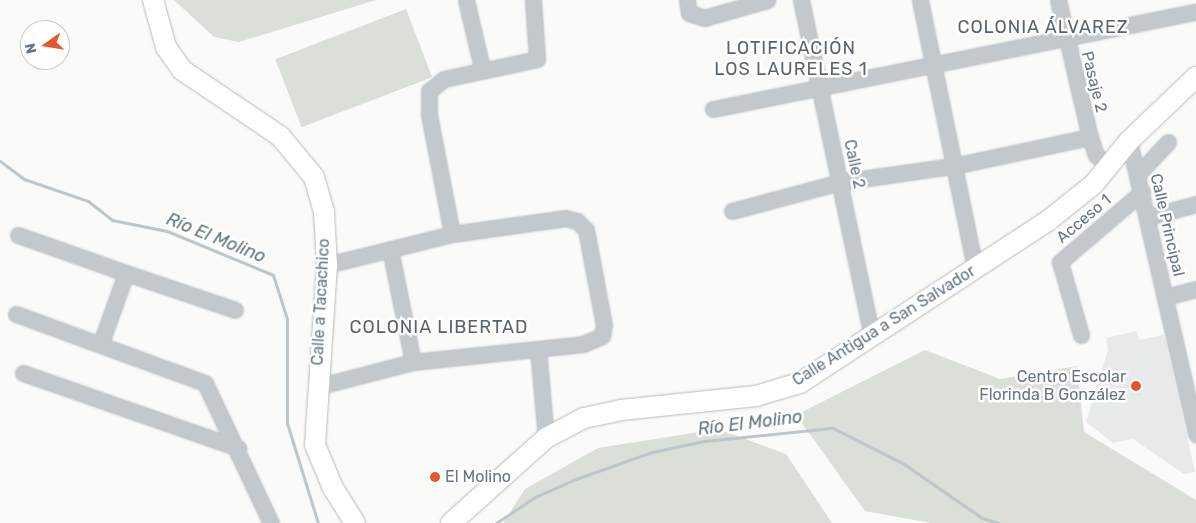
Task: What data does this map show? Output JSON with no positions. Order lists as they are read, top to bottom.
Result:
{
  "streets": {
    "main road": ["Calle a Tacachico", "Calle Antigua a San Salvador"],
    "street": [
      "Pasaje 2",
      "Calle 2",
      "Acceso 1",
      "Calle Principal"
    ]
  },
  "crossings": [
    ["Pasaje 2", "Calle Antigua a San Salvador"],
    ["Calle 2", "Calle Antigua a San Salvador"],
    ["Acceso 1", "Calle Principal"],
    ["Calle Principal", "Calle Antigua a San Salvador"]
  ],
  "districts": ["COLONIA ÁLVAREZ", "LOTIFICACIÓN LOS LAURELES 1", "COLONIA LIBERTAD"],
  "water": ["Río El Molino"],
  "places": ["Centro Escolar Florinda B González", "El Molino"],
  "north": "left"
}
